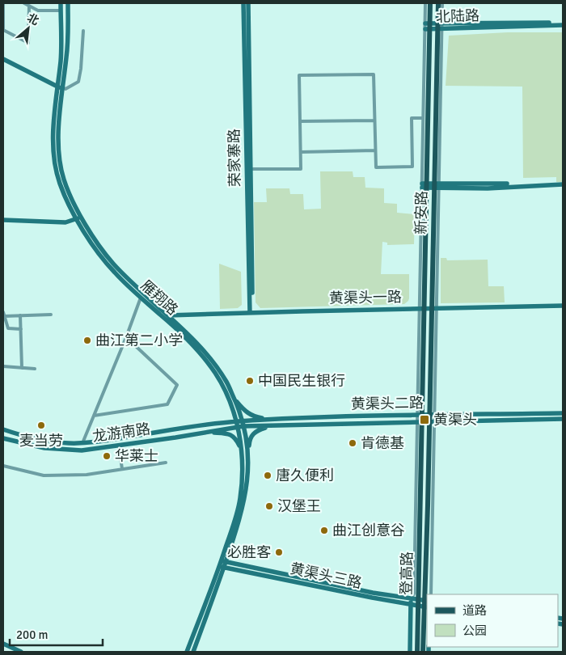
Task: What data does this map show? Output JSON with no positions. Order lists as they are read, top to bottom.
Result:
{
  "streets": {
    "main road": [
      "北陆路",
      "荣家寨路",
      "新安路",
      "雁翔路",
      "黄渠头一路",
      "黄渠头二路",
      "龙游南路",
      "登高路",
      "黄渠头三路"
    ]
  },
  "crossings": [
    ["北陆路", "新安路"],
    ["荣家寨路", "黄渠头一路"],
    ["新安路", "黄渠头一路"],
    ["新安路", "黄渠头二路"],
    ["新安路", "登高路"],
    ["雁翔路", "黄渠头一路"],
    ["雁翔路", "黄渠头二路"],
    ["雁翔路", "龙游南路"],
    ["雁翔路", "黄渠头三路"],
    ["黄渠头二路", "龙游南路"],
    ["黄渠头二路", "登高路"],
    ["登高路", "黄渠头三路"]
  ],
  "places": {
    "other": [
      "曲江第二小学",
      "中国民生银行",
      "麦当劳",
      "肯德基",
      "华莱士",
      "唐久便利",
      "汉堡王",
      "曲江创意谷",
      "必胜客"
    ],
    "transit": ["黄渠头"]
  },
  "legend": ["道路", "公园"],
  "scale_bar": "200 m",
  "north": "top right"
}
